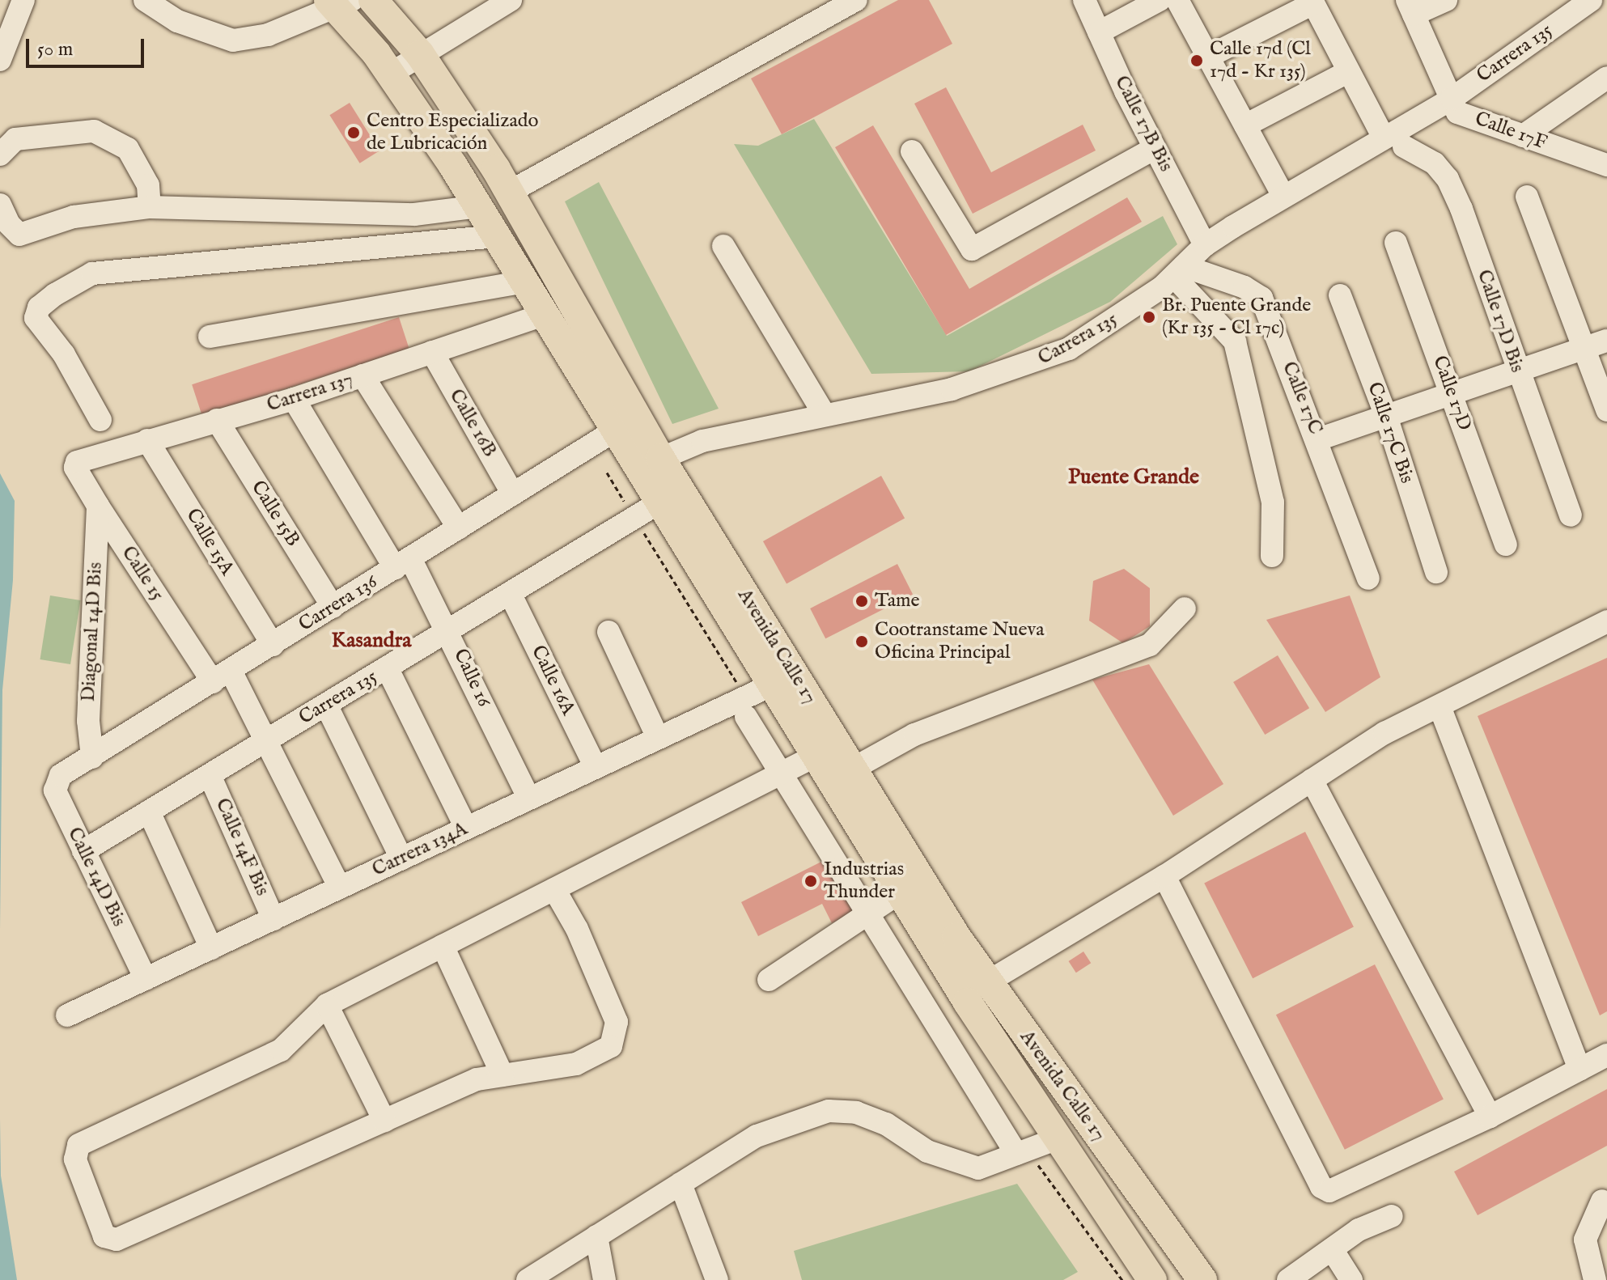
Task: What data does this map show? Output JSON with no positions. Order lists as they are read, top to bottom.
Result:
{
  "streets": {
    "main road": ["Avenida Calle 17"],
    "street": [
      "Carrera 135",
      "Calle 17B Bis",
      "Calle 17F",
      "Calle 17D Bis",
      "Carrera 137",
      "Calle 17D",
      "Calle 17C",
      "Calle 16B",
      "Calle 17C Bis",
      "Calle 15B",
      "Calle 15A",
      "Calle 15",
      "Carrera 136",
      "Diagonal 14D Bis",
      "Calle 16",
      "Calle 16A",
      "Calle 14F Bis",
      "Carrera 134A",
      "Calle 14D Bis"
    ]
  },
  "crossings": [
    ["Carrera 135", "Calle 17B Bis"],
    ["Carrera 135", "Calle 17F"],
    ["Carrera 135", "Calle 17D Bis"],
    ["Carrera 135", "Calle 17C"],
    ["Carrera 135", "Calle 15"],
    ["Carrera 135", "Avenida Calle 17"],
    ["Carrera 135", "Calle 16"],
    ["Carrera 135", "Calle 16A"],
    ["Carrera 135", "Calle 14F Bis"],
    ["Carrera 135", "Calle 14D Bis"],
    ["Carrera 137", "Calle 16B"],
    ["Carrera 137", "Calle 15B"],
    ["Carrera 137", "Calle 15A"],
    ["Carrera 137", "Calle 15"],
    ["Carrera 137", "Avenida Calle 17"],
    ["Carrera 137", "Calle 16"],
    ["Calle 16B", "Carrera 136"],
    ["Calle 15B", "Carrera 136"],
    ["Calle 15A", "Carrera 136"],
    ["Calle 15", "Carrera 136"],
    ["Calle 15", "Diagonal 14D Bis"],
    ["Calle 15", "Carrera 134A"],
    ["Carrera 136", "Diagonal 14D Bis"],
    ["Carrera 136", "Avenida Calle 17"],
    ["Carrera 136", "Calle 16"],
    ["Carrera 136", "Calle 14D Bis"],
    ["Avenida Calle 17", "Carrera 134A"],
    ["Calle 16", "Carrera 134A"],
    ["Calle 16A", "Carrera 134A"],
    ["Calle 14F Bis", "Carrera 134A"],
    ["Carrera 134A", "Calle 14D Bis"]
  ],
  "districts": ["Puente Grande", "Kasandra"],
  "places": [
    "Calle 17d (Cl 17d - Kr 135)",
    "Centro Especializado de Lubricación",
    "Br. Puente Grande (Kr 135 - Cl 17c)",
    "Tame",
    "Cootranstame Nueva Oficina Principal",
    "Industrias Thunder"
  ],
  "scale_bar": "50 m"
}
